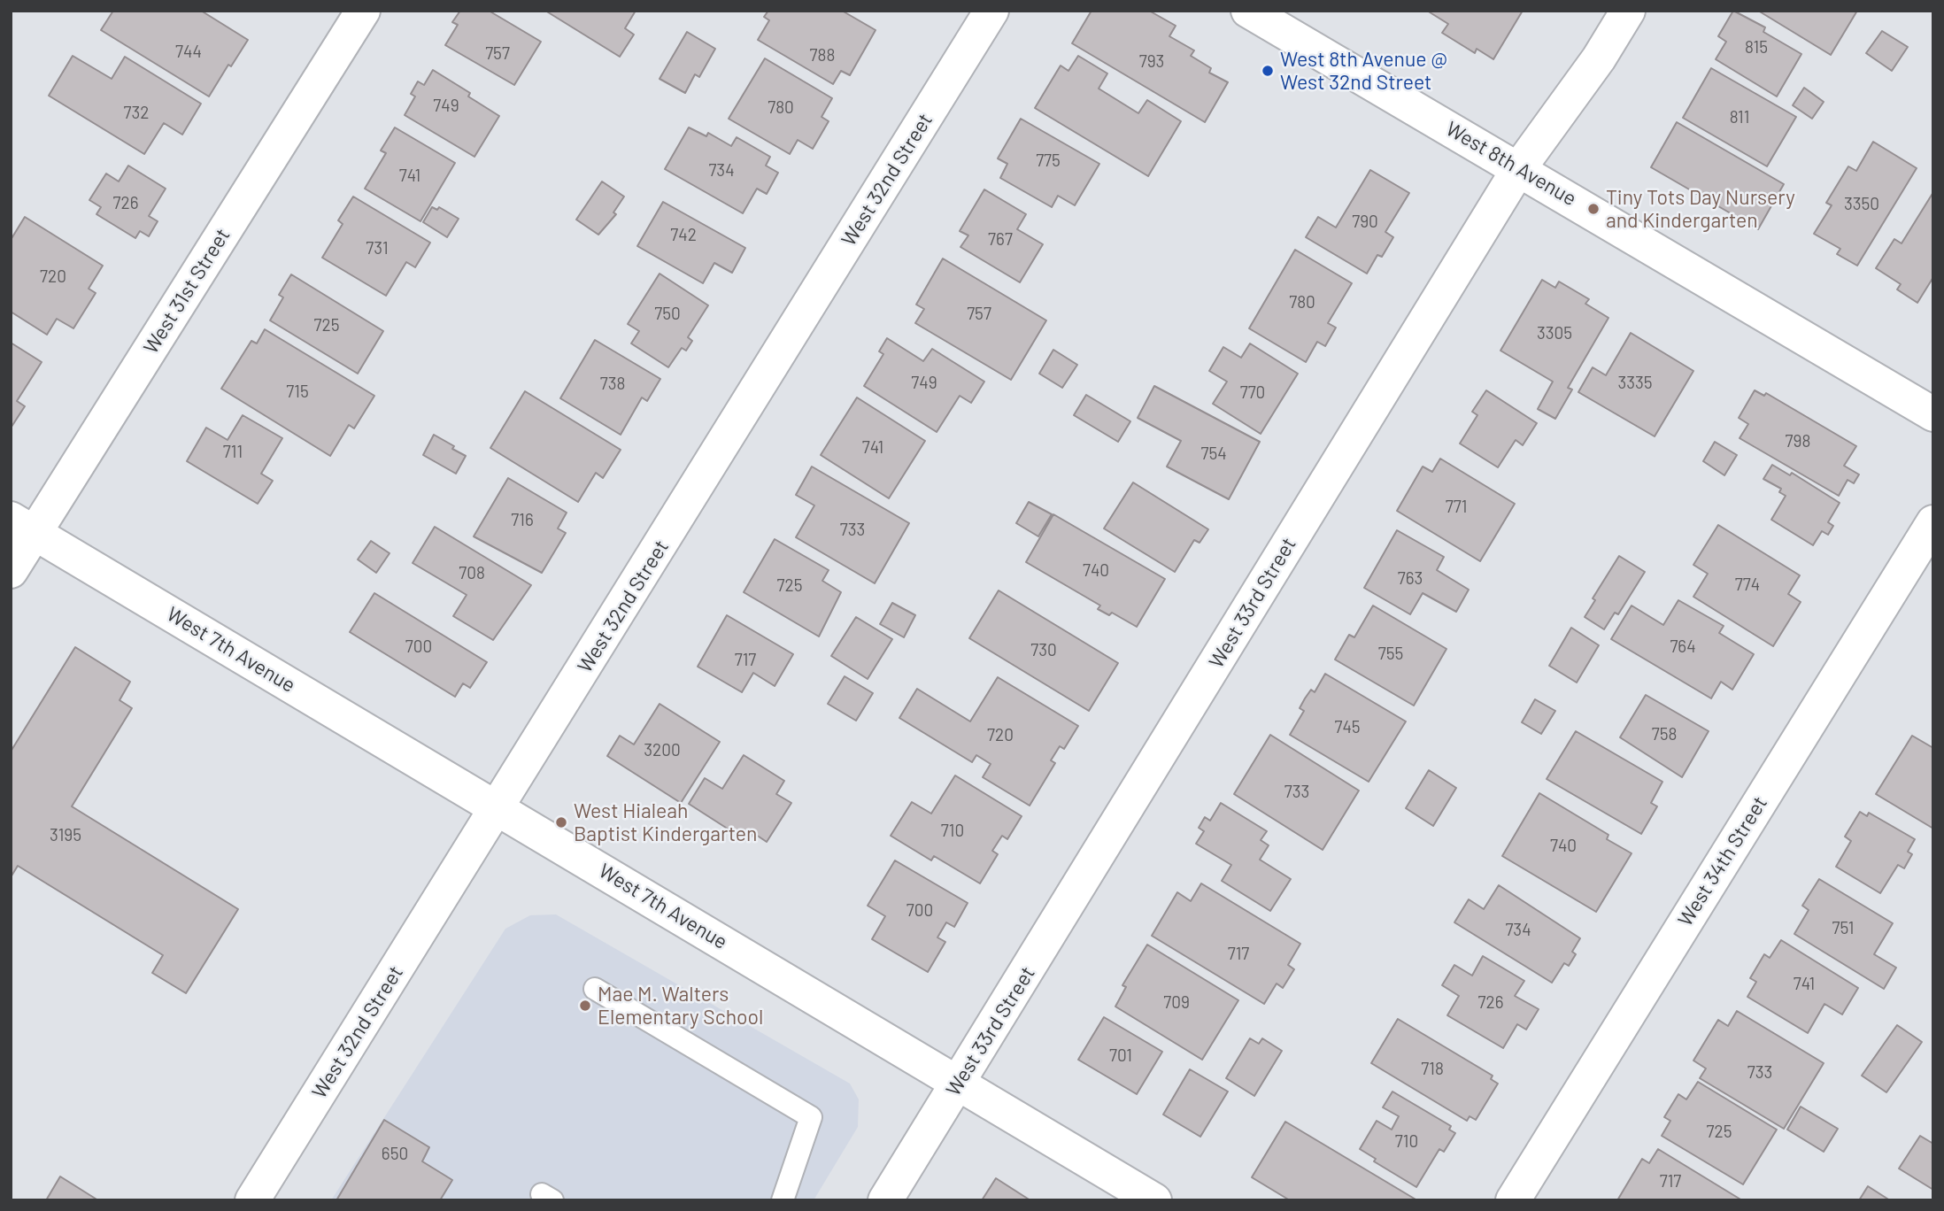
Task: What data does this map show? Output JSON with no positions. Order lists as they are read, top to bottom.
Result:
{
  "streets": {
    "street": [
      "West 8th Avenue",
      "West 32nd Street",
      "West 31st Street",
      "West 33rd Street",
      "West 7th Avenue",
      "West 34th Street"
    ]
  },
  "crossings": [
    ["West 8th Avenue", "West 33rd Street"],
    ["West 32nd Street", "West 7th Avenue"],
    ["West 31st Street", "West 7th Avenue"],
    ["West 33rd Street", "West 7th Avenue"]
  ],
  "places": [
    "West 8th Avenue @ West 32nd Street",
    "Tiny Tots Day Nursery and Kindergarten",
    "West Hialeah Baptist Kindergarten",
    "Mae M. Walters Elementary School"
  ],
  "house_numbers": [
    "815",
    "744",
    "757",
    "788",
    "793",
    "749",
    "780",
    "732",
    "811",
    "775",
    "734",
    "741",
    "726",
    "3350",
    "790",
    "742",
    "767",
    "731",
    "720",
    "780",
    "750",
    "757",
    "725",
    "3305",
    "749",
    "3335",
    "738",
    "715",
    "770",
    "798",
    "741",
    "711",
    "754",
    "771",
    "716",
    "733",
    "740",
    "708",
    "763",
    "774",
    "725",
    "700",
    "764",
    "730",
    "755",
    "717",
    "745",
    "758",
    "720",
    "3200",
    "733",
    "710",
    "3195",
    "740",
    "700",
    "751",
    "734",
    "717",
    "741",
    "709",
    "726",
    "701",
    "718",
    "733",
    "725",
    "710",
    "650",
    "717"
  ]
}
